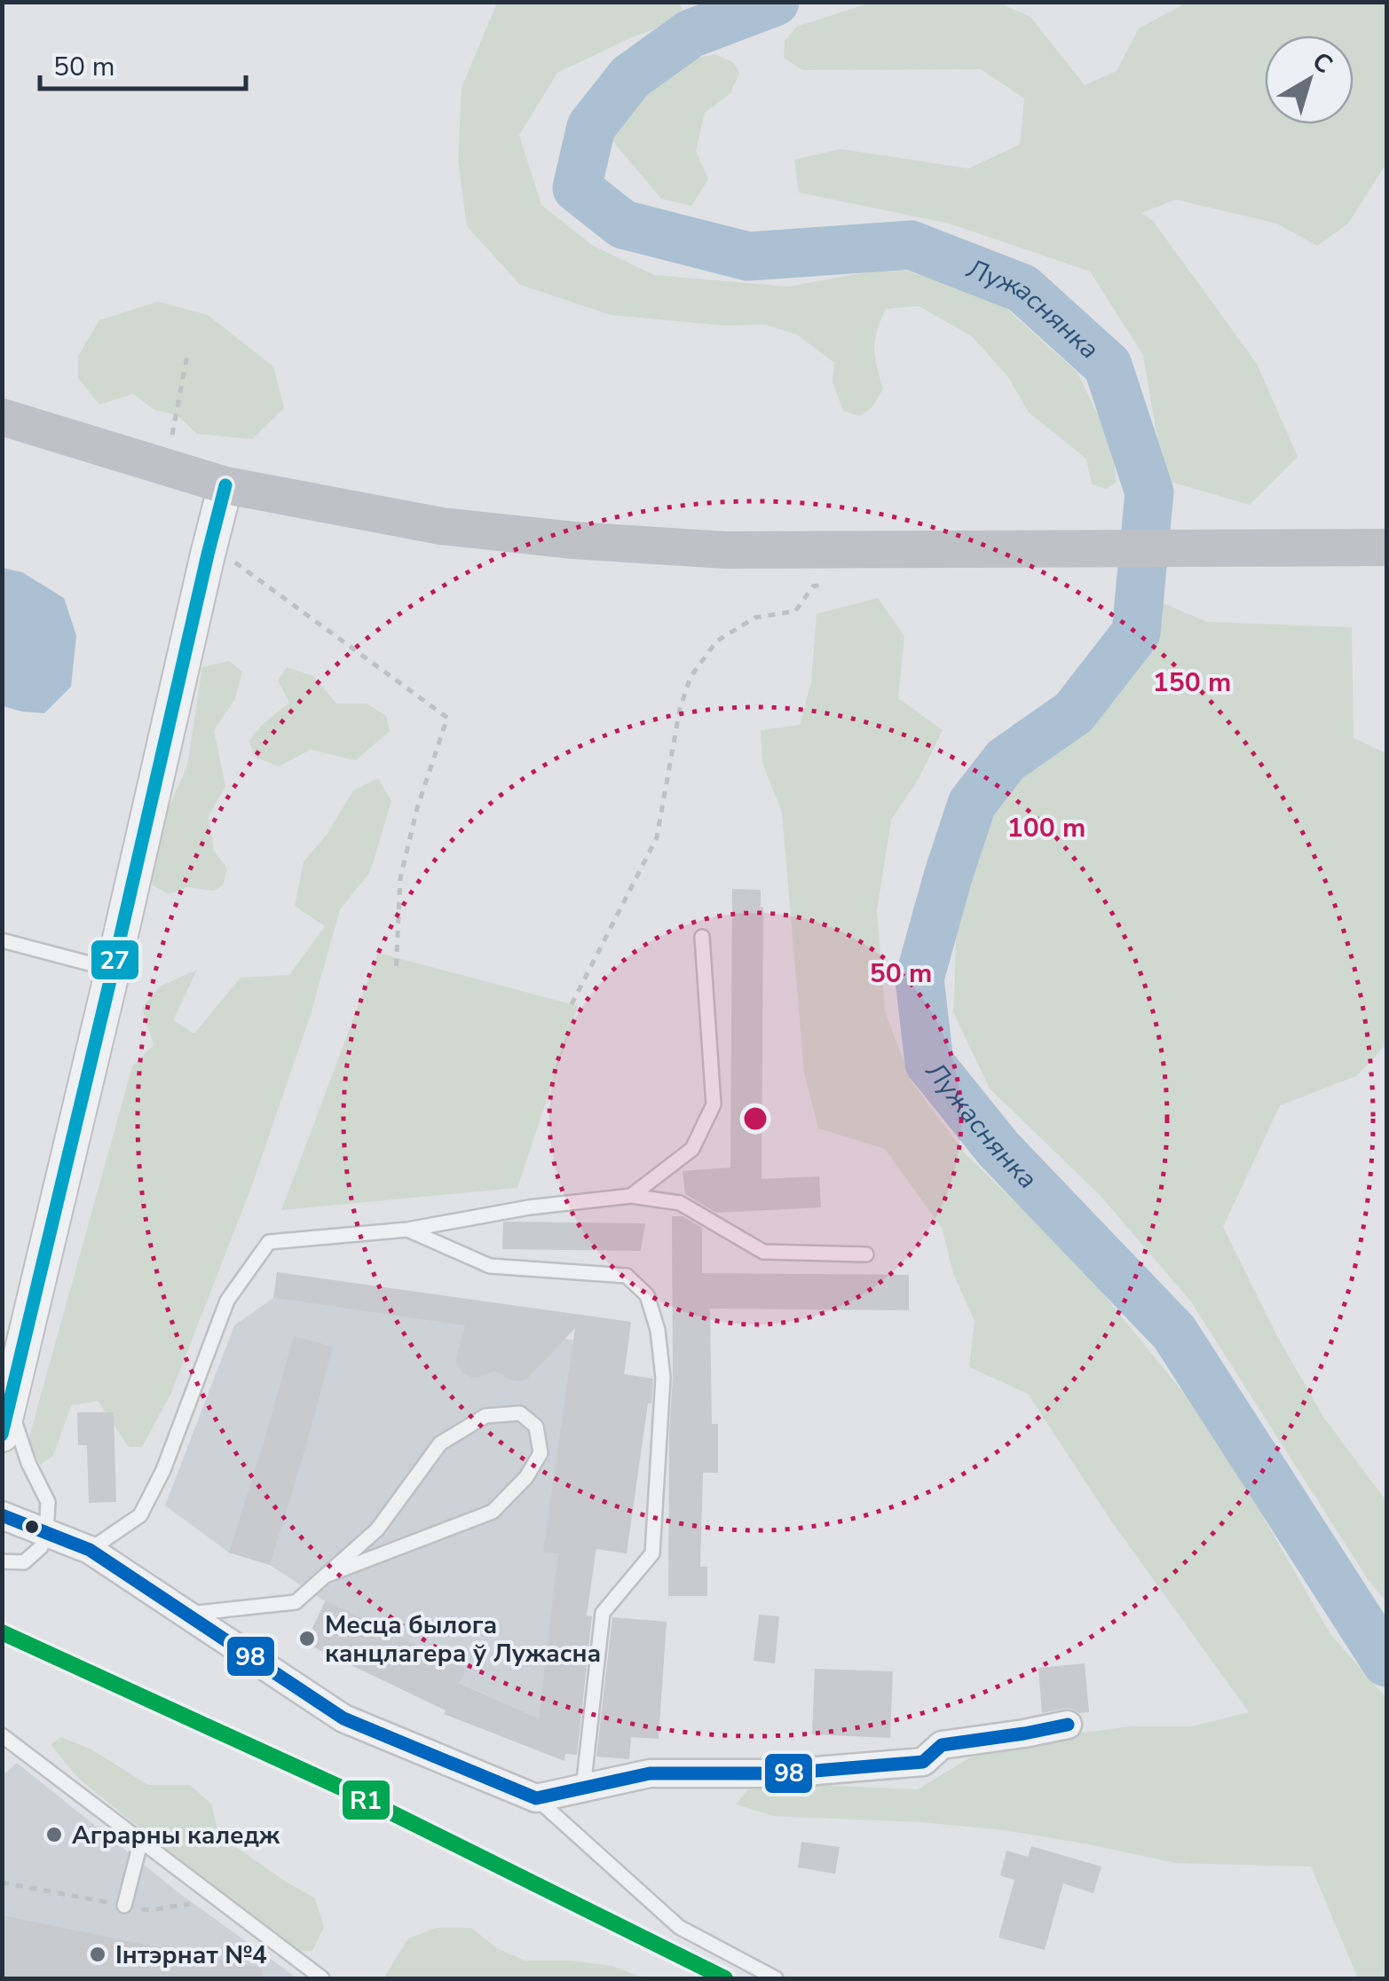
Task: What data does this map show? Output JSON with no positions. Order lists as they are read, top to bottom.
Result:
{
  "water": ["Лужаснянка"],
  "places": ["Месца былога канцлагера ў Лужасна", "Аграрны каледж", "Інтэрнат №4"],
  "lines": ["transit line 27", "transit line 98", "transit line R1"],
  "scale_bar": "50 m",
  "north": "top right",
  "rings": ["150 m", "100 m", "50 m"]
}
